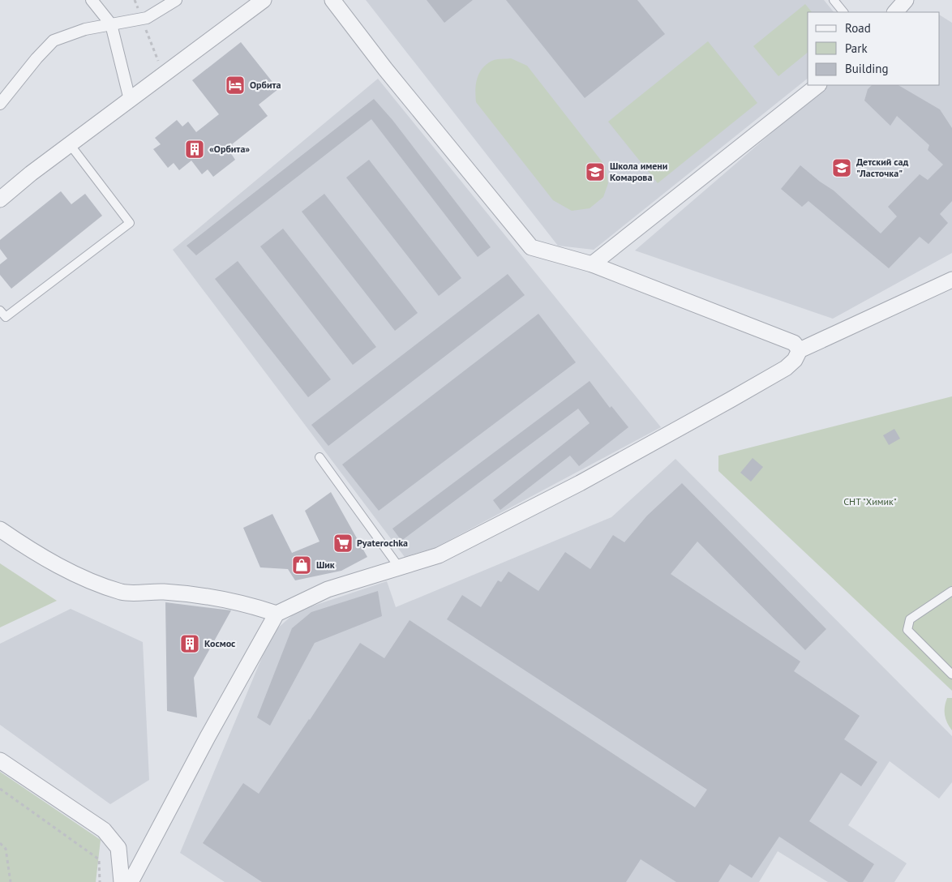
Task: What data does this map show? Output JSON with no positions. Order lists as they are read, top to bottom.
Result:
{
  "parks": ["СНТ \"Химик\""],
  "places": {
    "hotel": ["Орбита"],
    "building": ["«Орбита»", "Космос"],
    "school or university": ["Детский сад \"Ласточка\"", "Школа имени Комарова"],
    "supermarket": ["Pyaterochka"],
    "shop": ["Шик"]
  },
  "legend": ["Road", "Park", "Building"]
}
